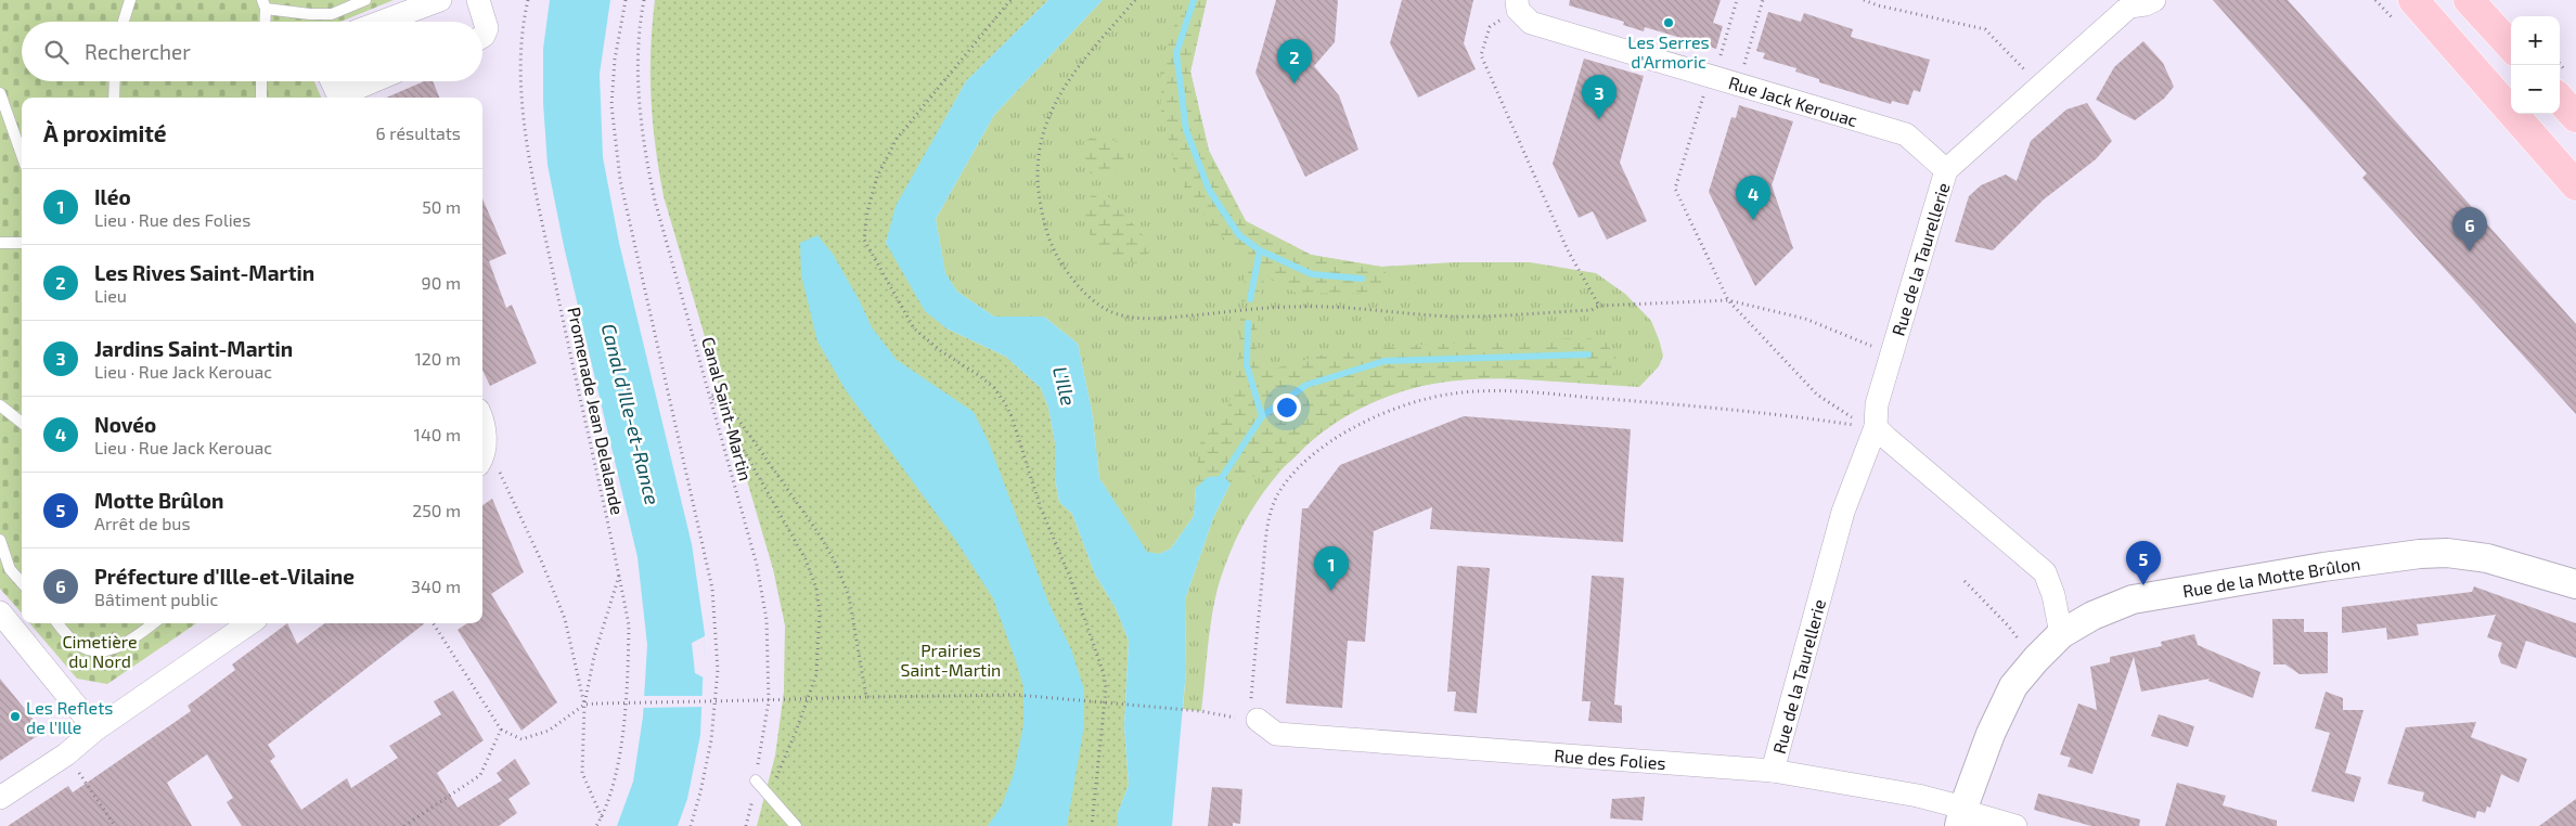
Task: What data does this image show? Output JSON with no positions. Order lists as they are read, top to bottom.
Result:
{
  "streets": {
    "street": [
      "Rue Jack Kerouac",
      "Rue de la Taurellerie",
      "Rue de la Motte Brûlon",
      "Rue des Folies"
    ],
    "path": ["Canal Saint-Martin", "Promenade Jean Delalande"]
  },
  "crossings": [
    ["Rue Jack Kerouac", "Rue de la Taurellerie"],
    ["Rue de la Taurellerie", "Rue des Folies"],
    ["Rue de la Motte Brûlon", "Rue des Folies"]
  ],
  "water": ["L'Ille", "Canal d'Ille-et-Rance"],
  "parks": ["Cimetière du Nord", "Prairies Saint-Martin"],
  "places": ["Les Serres d'Armoric", "Les Reflets de l'Ille"],
  "page": {
    "map_buttons": ["+", "−"],
    "search": "Rechercher",
    "pins": [
      "2",
      "3",
      "4",
      "6",
      "5",
      "1"
    ],
    "heading": ["À proximité", "6 résultats"],
    "list": [
      {
        "mark": "1",
        "name": "Iléo",
        "note": "Lieu · Rue des Folies",
        "value": "50 m"
      },
      {
        "mark": "2",
        "name": "Les Rives Saint-Martin",
        "note": "Lieu",
        "value": "90 m"
      },
      {
        "mark": "3",
        "name": "Jardins Saint-Martin",
        "note": "Lieu · Rue Jack Kerouac",
        "value": "120 m"
      },
      {
        "mark": "4",
        "name": "Novéo",
        "note": "Lieu · Rue Jack Kerouac",
        "value": "140 m"
      },
      {
        "mark": "5",
        "name": "Motte Brûlon",
        "note": "Arrêt de bus",
        "value": "250 m"
      },
      {
        "mark": "6",
        "name": "Préfecture d'Ille-et-Vilaine",
        "note": "Bâtiment public",
        "value": "340 m"
      }
    ]
  }
}
